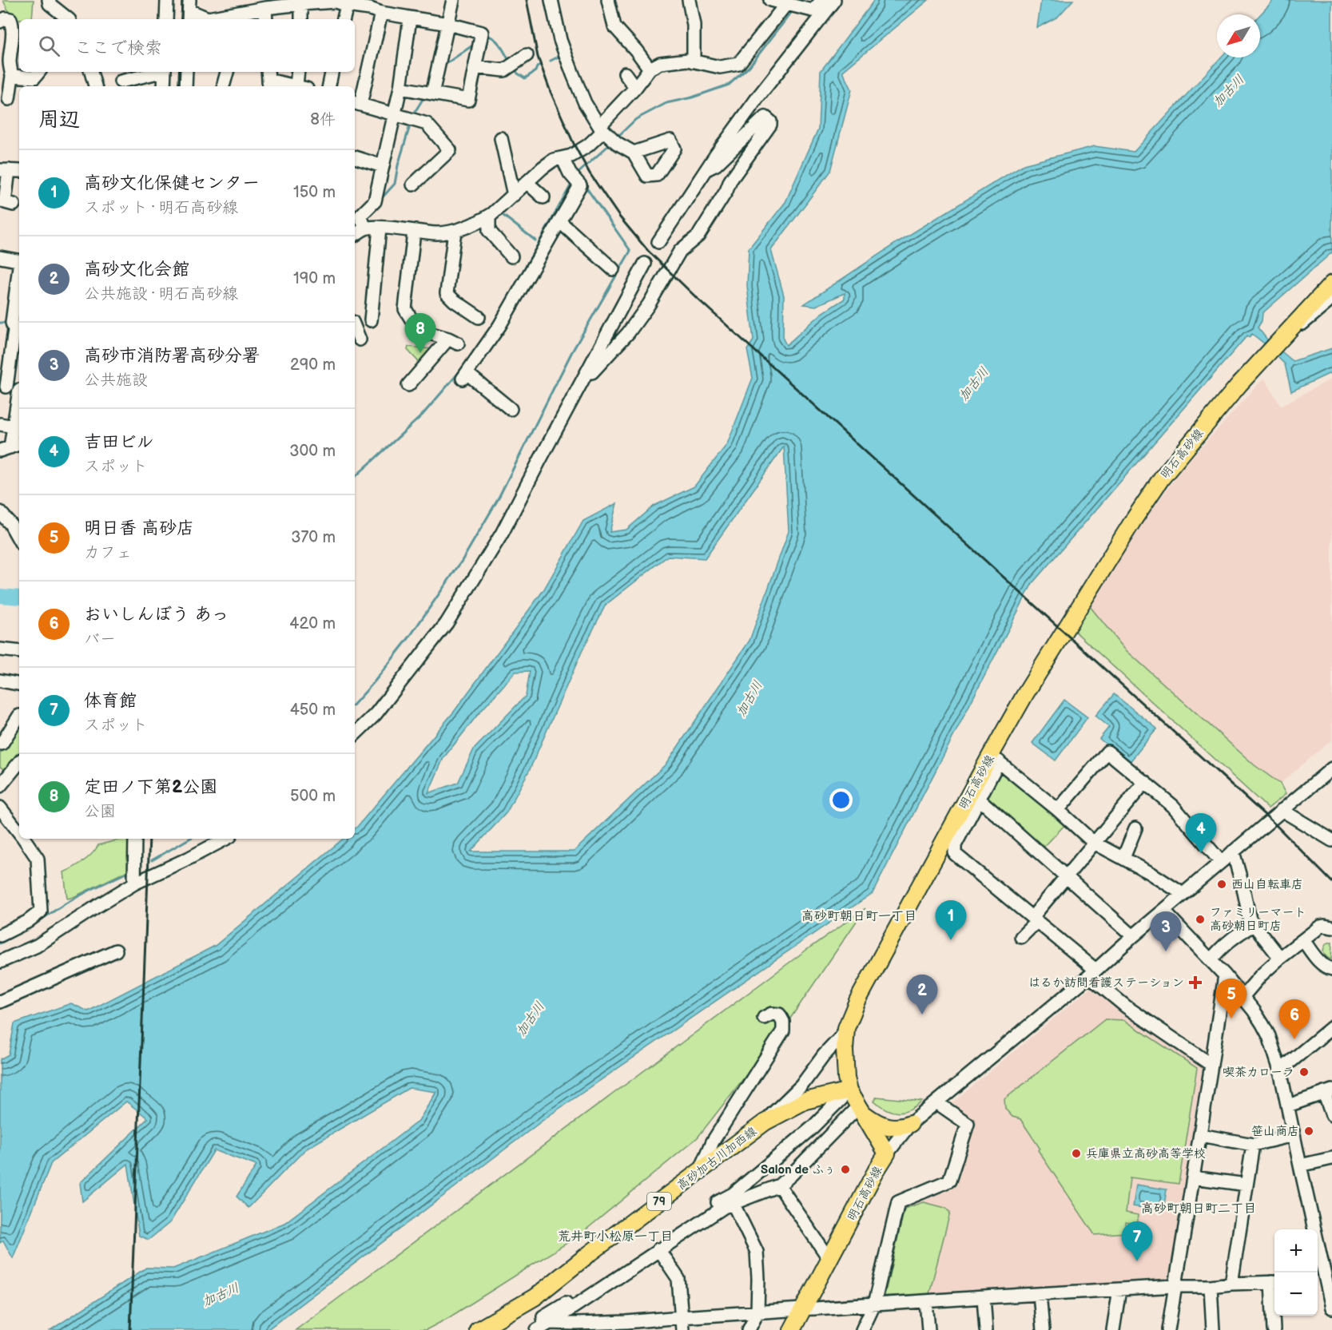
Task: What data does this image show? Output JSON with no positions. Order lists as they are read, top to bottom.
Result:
{
  "streets": {
    "main road": ["明石高砂線", "高砂加古川加西線", "79"]
  },
  "crossings": [
    ["明石高砂線", "高砂加古川加西線"]
  ],
  "districts": ["高砂町朝日町一丁目", "高砂町朝日町二丁目", "荒井町小松原一丁目"],
  "water": ["加古川"],
  "places": {
    "other": [
      "西山自転車店",
      "ファミリーマート 高砂朝日町店",
      "喫茶カローラ",
      "笹山商店",
      "兵庫県立高砂高等学校",
      "Salon de ふぅ"
    ],
    "health": ["はるか訪問看護ステーション"]
  },
  "north": "bottom left",
  "page": {
    "search": "ここで検索",
    "heading": ["周辺", "8件"],
    "list": [
      {
        "mark": "1",
        "name": "高砂文化保健センター",
        "note": "スポット · 明石高砂線",
        "value": "150 m"
      },
      {
        "mark": "2",
        "name": "高砂文化会館",
        "note": "公共施設 · 明石高砂線",
        "value": "190 m"
      },
      {
        "mark": "3",
        "name": "高砂市消防署高砂分署",
        "note": "公共施設",
        "value": "290 m"
      },
      {
        "mark": "4",
        "name": "吉田ビル",
        "note": "スポット",
        "value": "300 m"
      },
      {
        "mark": "5",
        "name": "明日香 高砂店",
        "note": "カフェ",
        "value": "370 m"
      },
      {
        "mark": "6",
        "name": "おいしんぼう あっ",
        "note": "バー",
        "value": "420 m"
      },
      {
        "mark": "7",
        "name": "体育館",
        "note": "スポット",
        "value": "450 m"
      },
      {
        "mark": "8",
        "name": "定田ノ下第2公園",
        "note": "公園",
        "value": "500 m"
      }
    ],
    "pins": [
      "8",
      "4",
      "1",
      "3",
      "2",
      "5",
      "6",
      "7"
    ],
    "map_buttons": ["+", "−"]
  }
}
